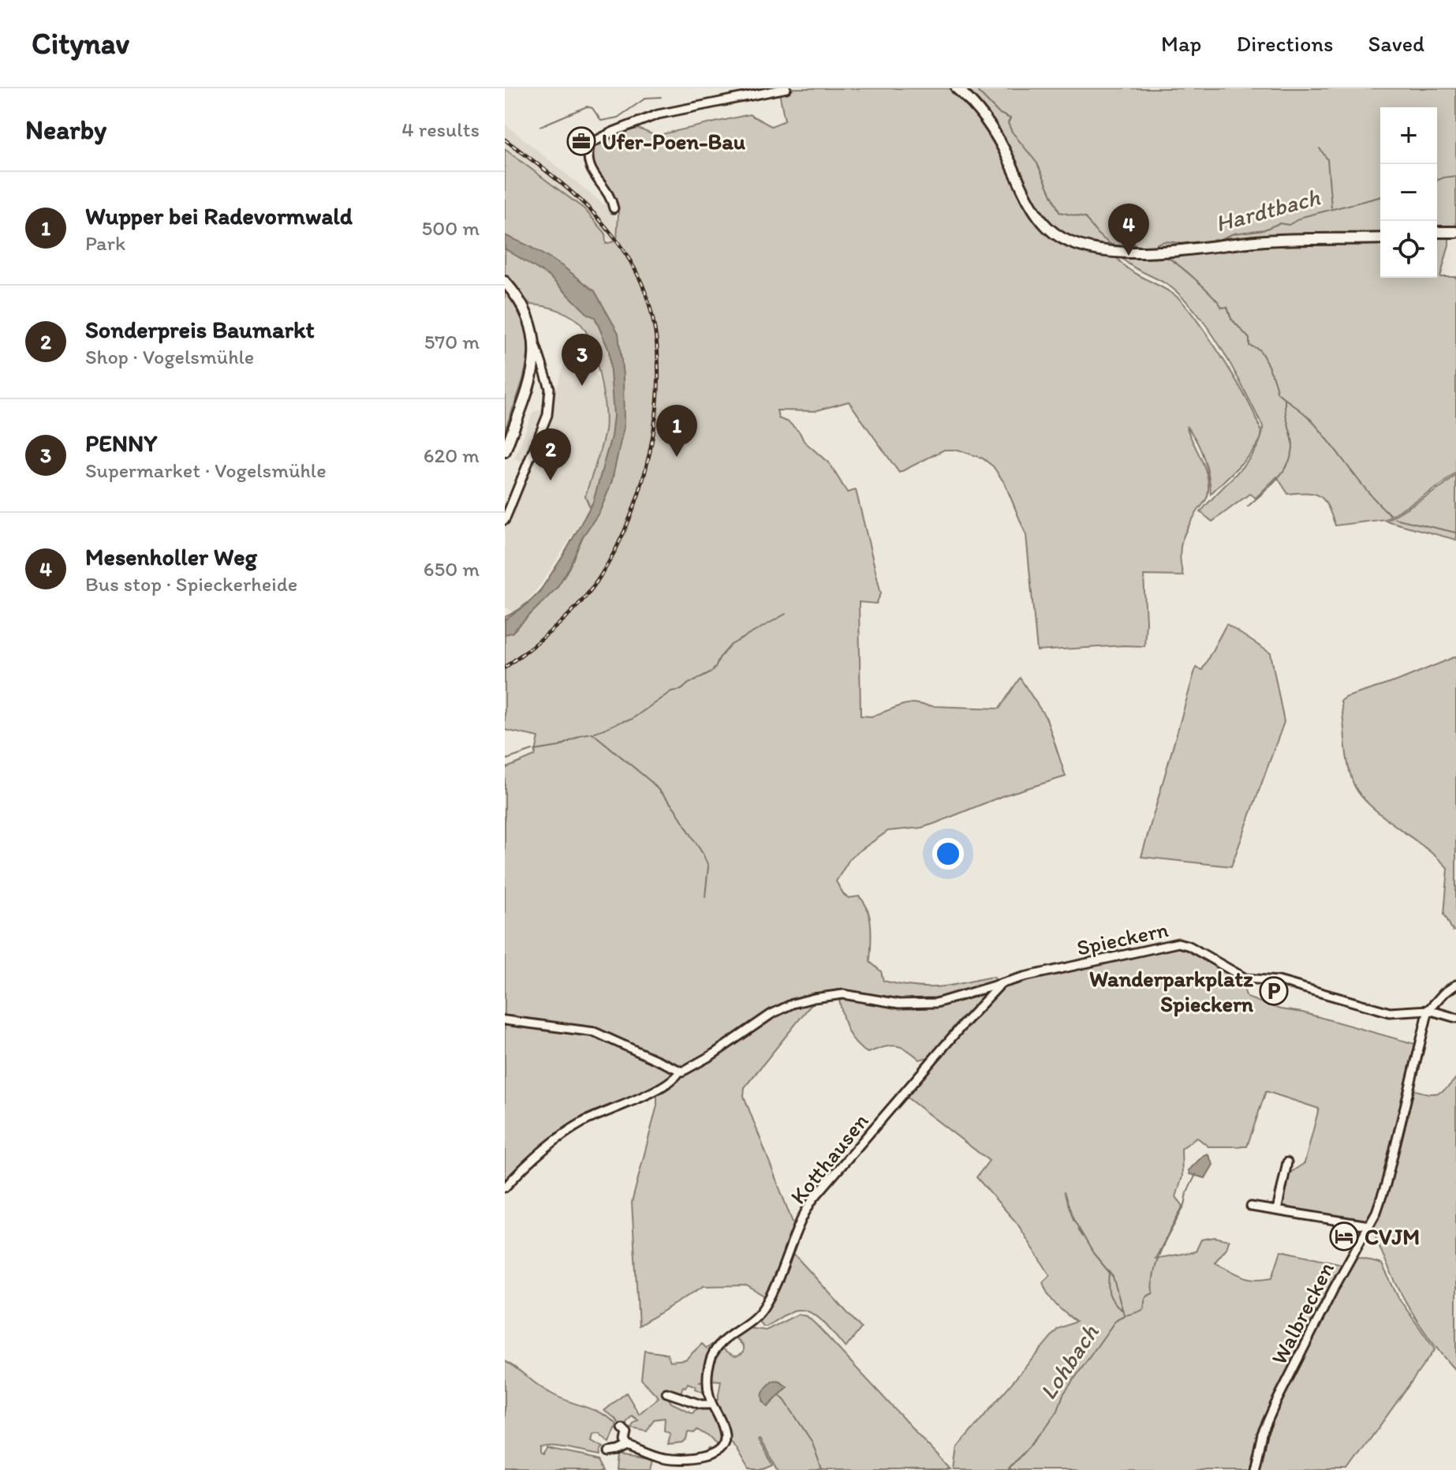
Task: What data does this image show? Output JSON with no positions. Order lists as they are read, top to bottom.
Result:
{
  "streets": {
    "street": ["Spieckern", "Kotthausen", "Walbrecken"]
  },
  "crossings": [
    ["Spieckern", "Kotthausen"],
    ["Spieckern", "Walbrecken"]
  ],
  "water": ["Hardtbach", "Lohbach"],
  "places": {
    "office": ["Ufer-Poen-Bau"],
    "parking": ["Wanderparkplatz Spieckern"],
    "hotel": ["CVJM"]
  },
  "page": {
    "header": "Citynav",
    "nav": ["Map", "Directions", "Saved"],
    "heading": ["Nearby", "4 results"],
    "map_buttons": ["+", "−"],
    "list": [
      {
        "mark": "1",
        "name": "Wupper bei Radevormwald",
        "note": "Park",
        "value": "500 m"
      },
      {
        "mark": "2",
        "name": "Sonderpreis Baumarkt",
        "note": "Shop · Vogelsmühle",
        "value": "570 m"
      },
      {
        "mark": "3",
        "name": "PENNY",
        "note": "Supermarket · Vogelsmühle",
        "value": "620 m"
      },
      {
        "mark": "4",
        "name": "Mesenholler Weg",
        "note": "Bus stop · Spieckerheide",
        "value": "650 m"
      }
    ],
    "pins": [
      "4",
      "3",
      "1",
      "2"
    ]
  }
}
